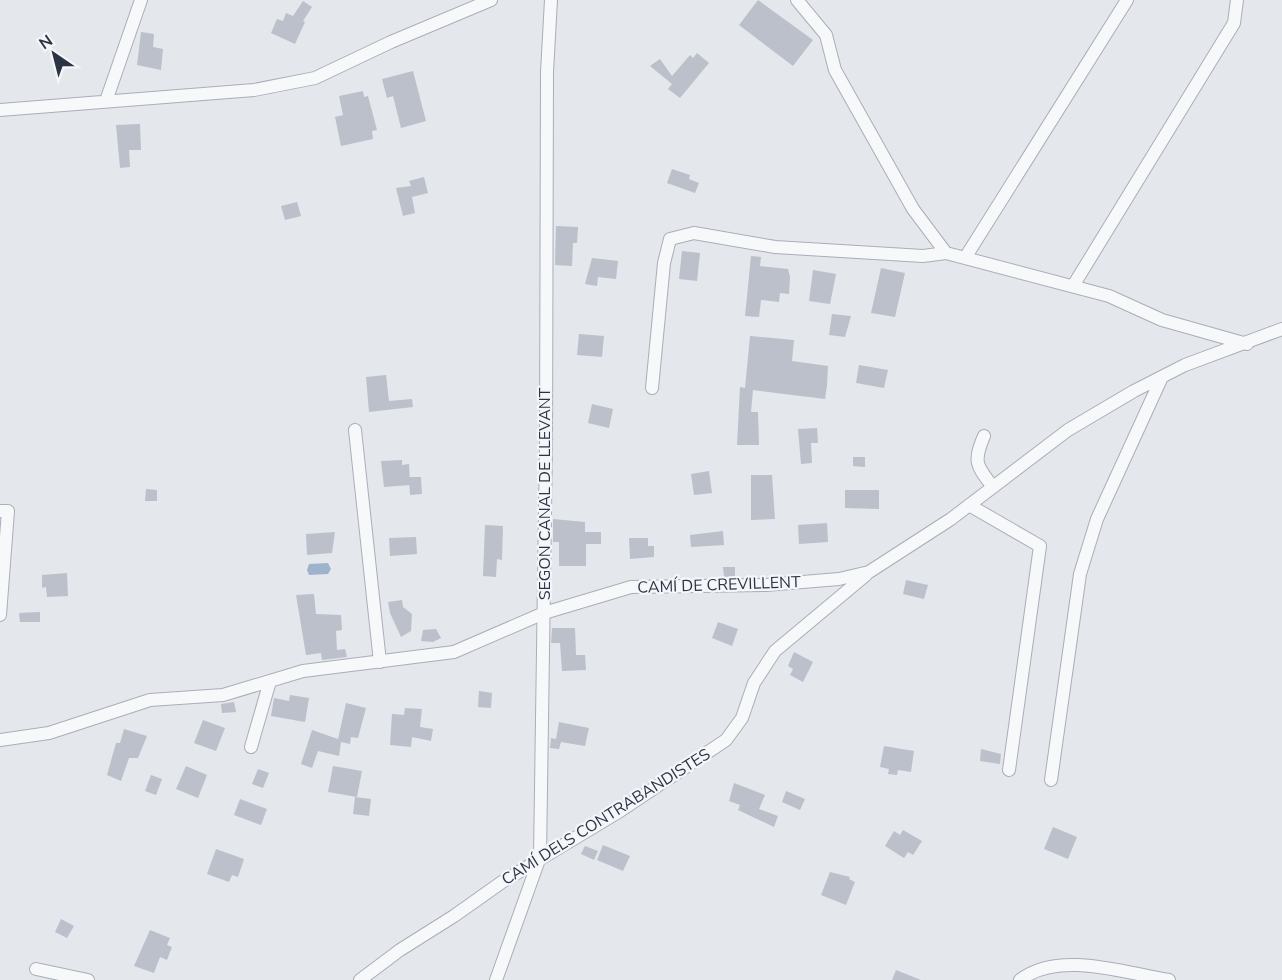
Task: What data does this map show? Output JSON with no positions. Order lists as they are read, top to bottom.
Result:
{
  "streets": {
    "street": ["SEGON CANAL DE LLEVANT", "CAMÍ DE CREVILLENT", "CAMÍ DELS CONTRABANDISTES"]
  },
  "crossings": [
    ["SEGON CANAL DE LLEVANT", "CAMÍ DE CREVILLENT"],
    ["SEGON CANAL DE LLEVANT", "CAMÍ DELS CONTRABANDISTES"],
    ["CAMÍ DE CREVILLENT", "CAMÍ DELS CONTRABANDISTES"]
  ],
  "north": "top left"
}
